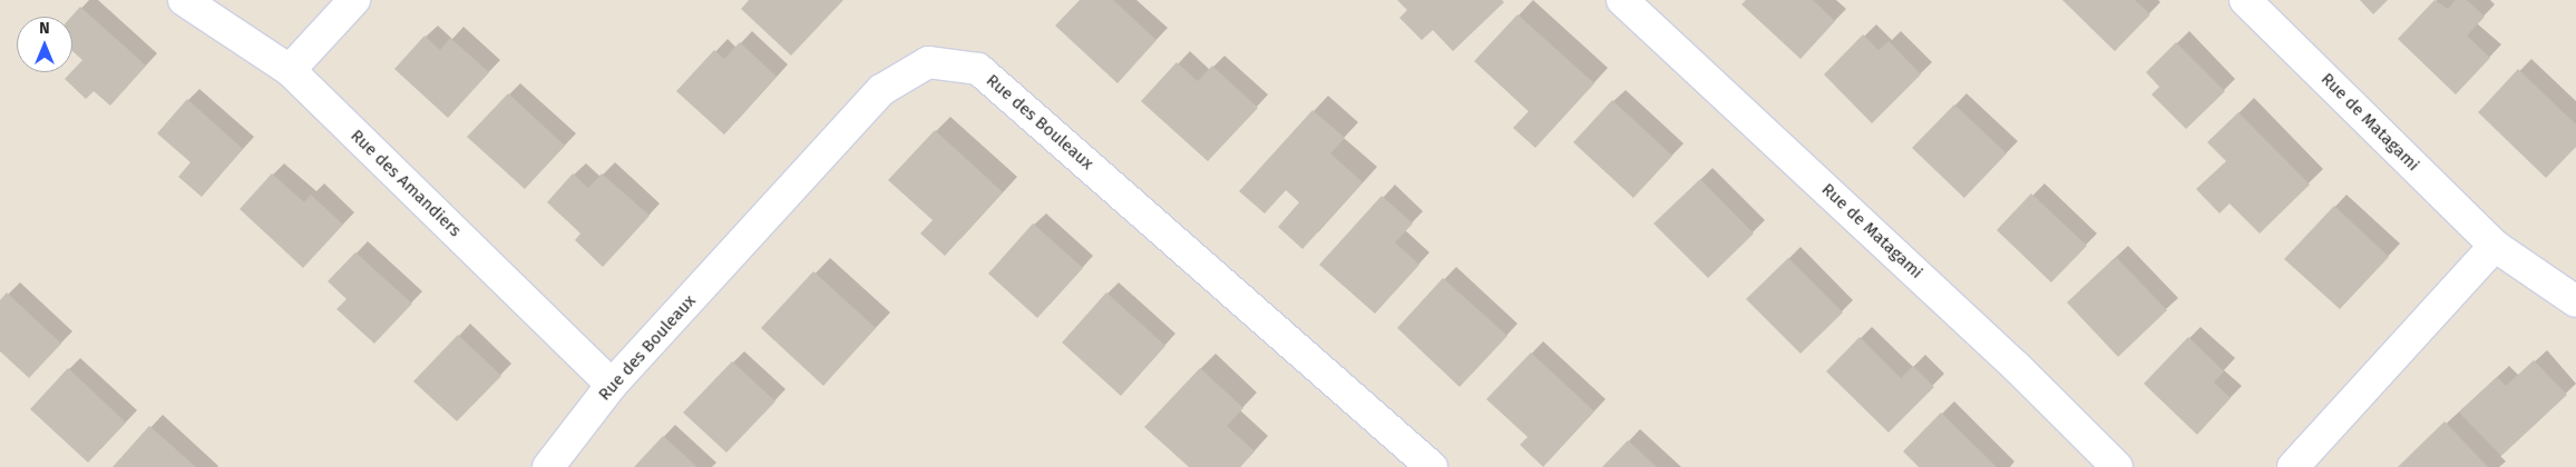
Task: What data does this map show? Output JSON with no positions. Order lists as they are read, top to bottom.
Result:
{
  "streets": {
    "street": ["Rue des Bouleaux", "Rue de Matagami", "Rue des Amandiers"]
  },
  "crossings": [
    ["Rue des Bouleaux", "Rue des Amandiers"]
  ],
  "north": "top"
}
